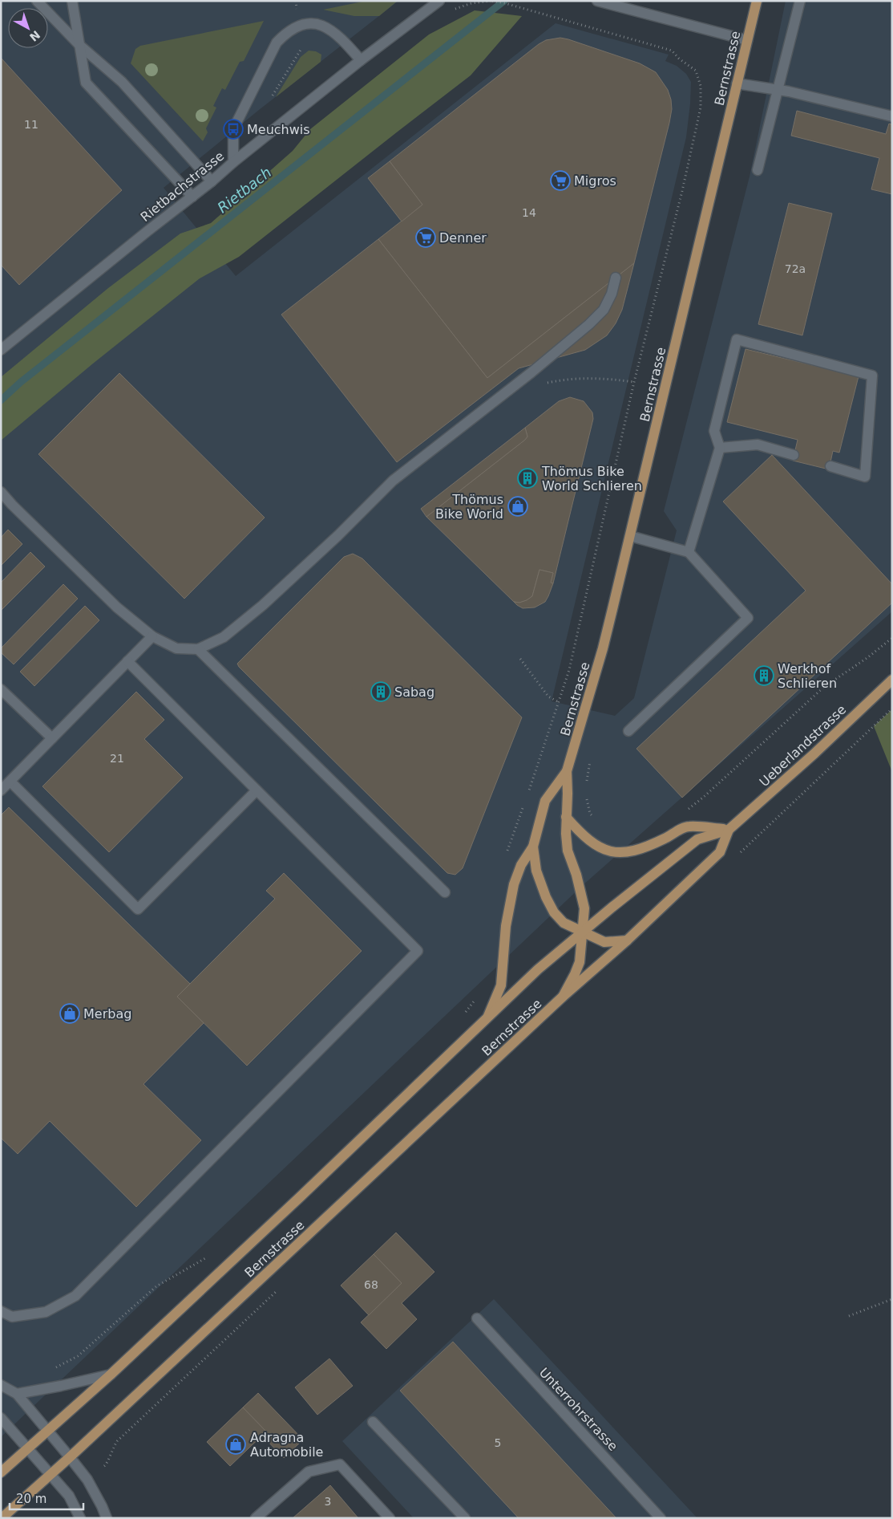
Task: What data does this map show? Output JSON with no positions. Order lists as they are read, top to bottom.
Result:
{
  "streets": {
    "main road": ["Bernstrasse", "Ueberlandstrasse"],
    "street": ["Rietbachstrasse", "Unterrohrstrasse"]
  },
  "crossings": [
    ["Bernstrasse", "Ueberlandstrasse"]
  ],
  "water": ["Rietbach"],
  "places": {
    "bus stop": ["Meuchwis"],
    "supermarket": ["Migros", "Denner"],
    "building": ["Thömus Bike World Schlieren", "Werkhof Schlieren", "Sabag"],
    "shop": ["Thömus Bike World", "Merbag", "Adragna Automobile"]
  },
  "house_numbers": [
    "11",
    "14",
    "72a",
    "21",
    "68",
    "5",
    "3"
  ],
  "scale_bar": "20 m",
  "north": "bottom right"
}
